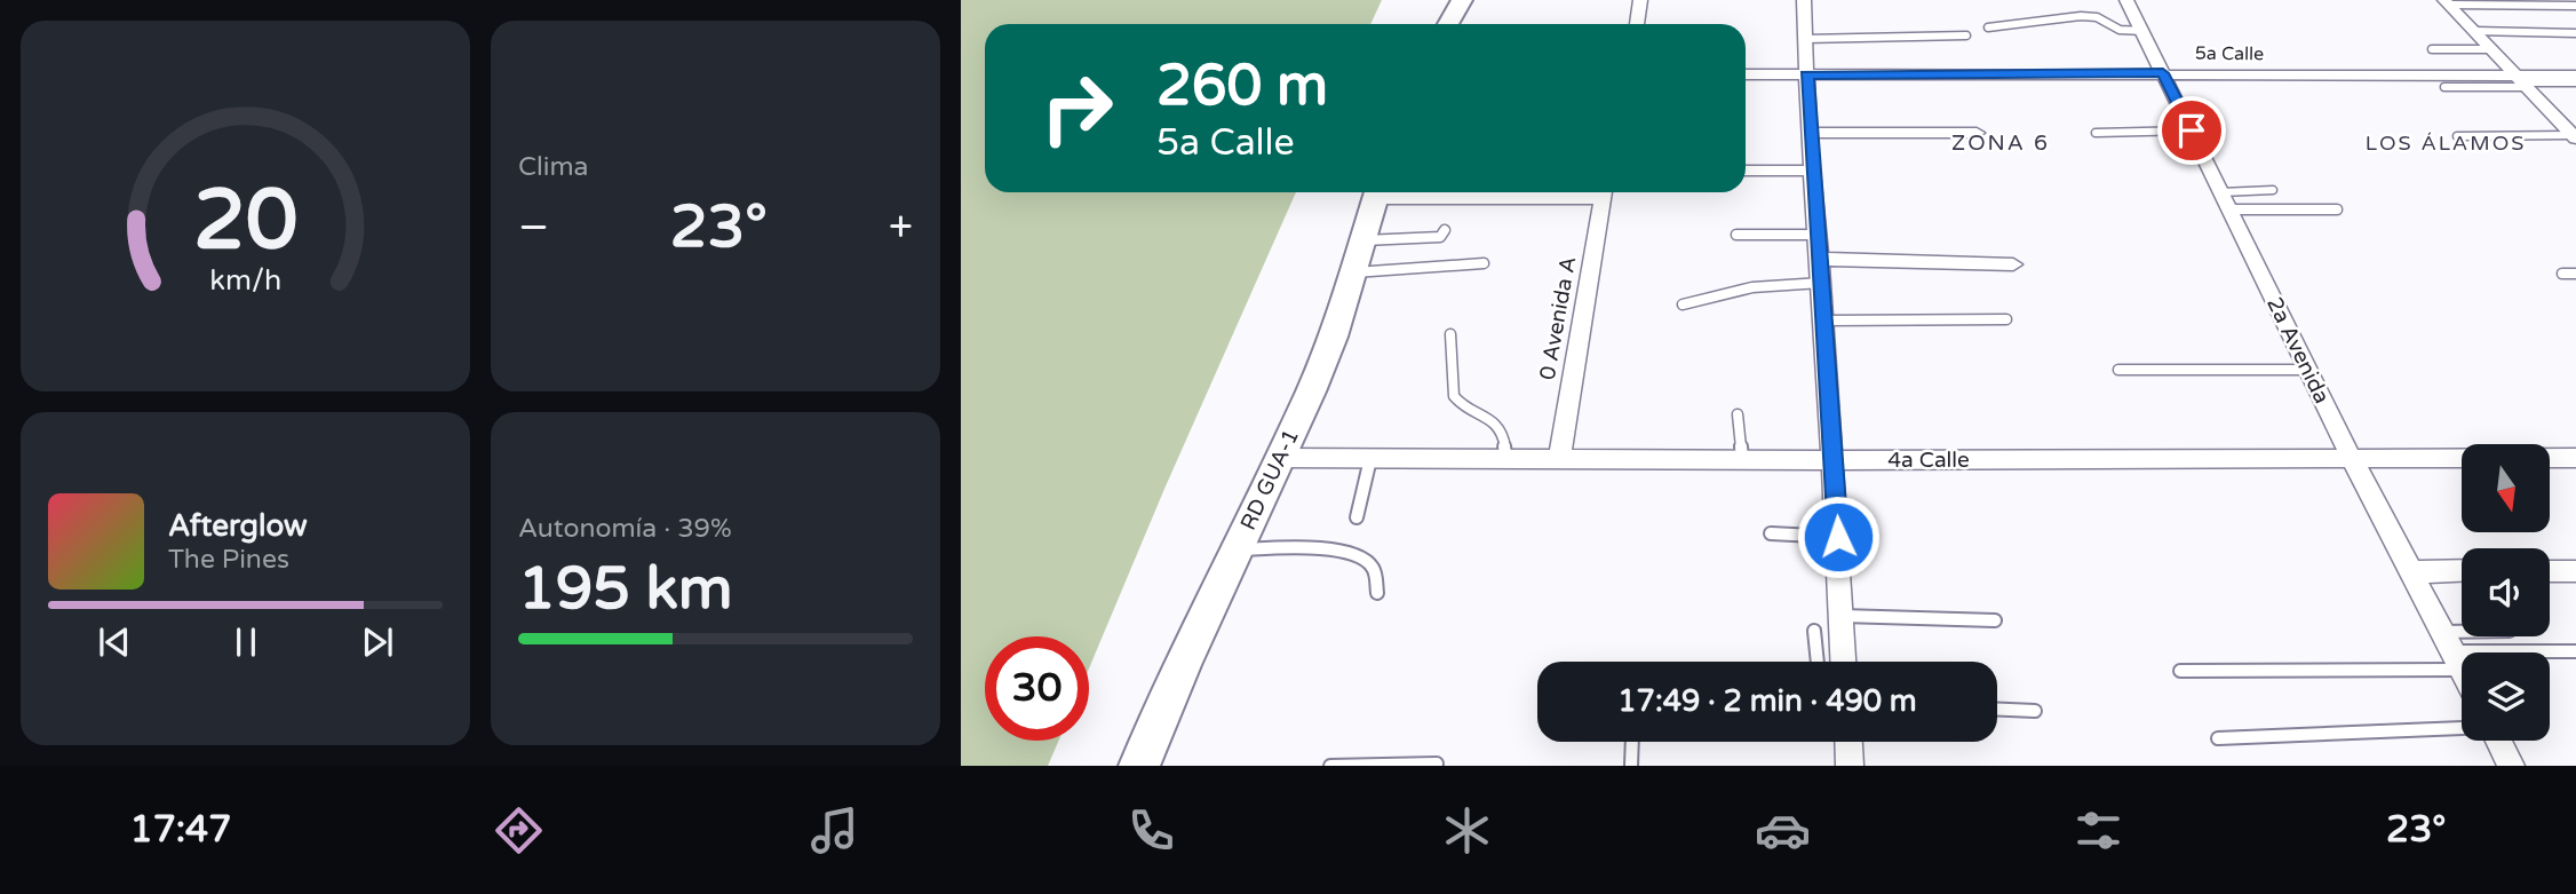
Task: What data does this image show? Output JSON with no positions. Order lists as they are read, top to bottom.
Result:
{
  "streets": {
    "main road": ["RD GUA-1"],
    "street": [
      "5a Calle",
      "0 Avenida A",
      "2a Avenida",
      "4a Calle"
    ]
  },
  "crossings": [
    ["5a Calle", "2a Avenida"],
    ["0 Avenida A", "4a Calle"],
    ["2a Avenida", "4a Calle"],
    ["4a Calle", "RD GUA-1"]
  ],
  "districts": ["ZONA 6", "LOS ÁLAMOS"],
  "north": "bottom",
  "page": {
    "tile": [
      "Clima",
      ["Autonomía · 39%", "195 km"]
    ],
    "turn": ["260 m", "5a Calle"],
    "heat": ["−", "23°", "+"],
    "song": ["Afterglow", "The Pines"],
    "limit": "30",
    "trip": "17:49 · 2 min · 490 m",
    "tabs": ["17:47", "23°"],
    "gauge": ["20", "km/h"]
  }
}
